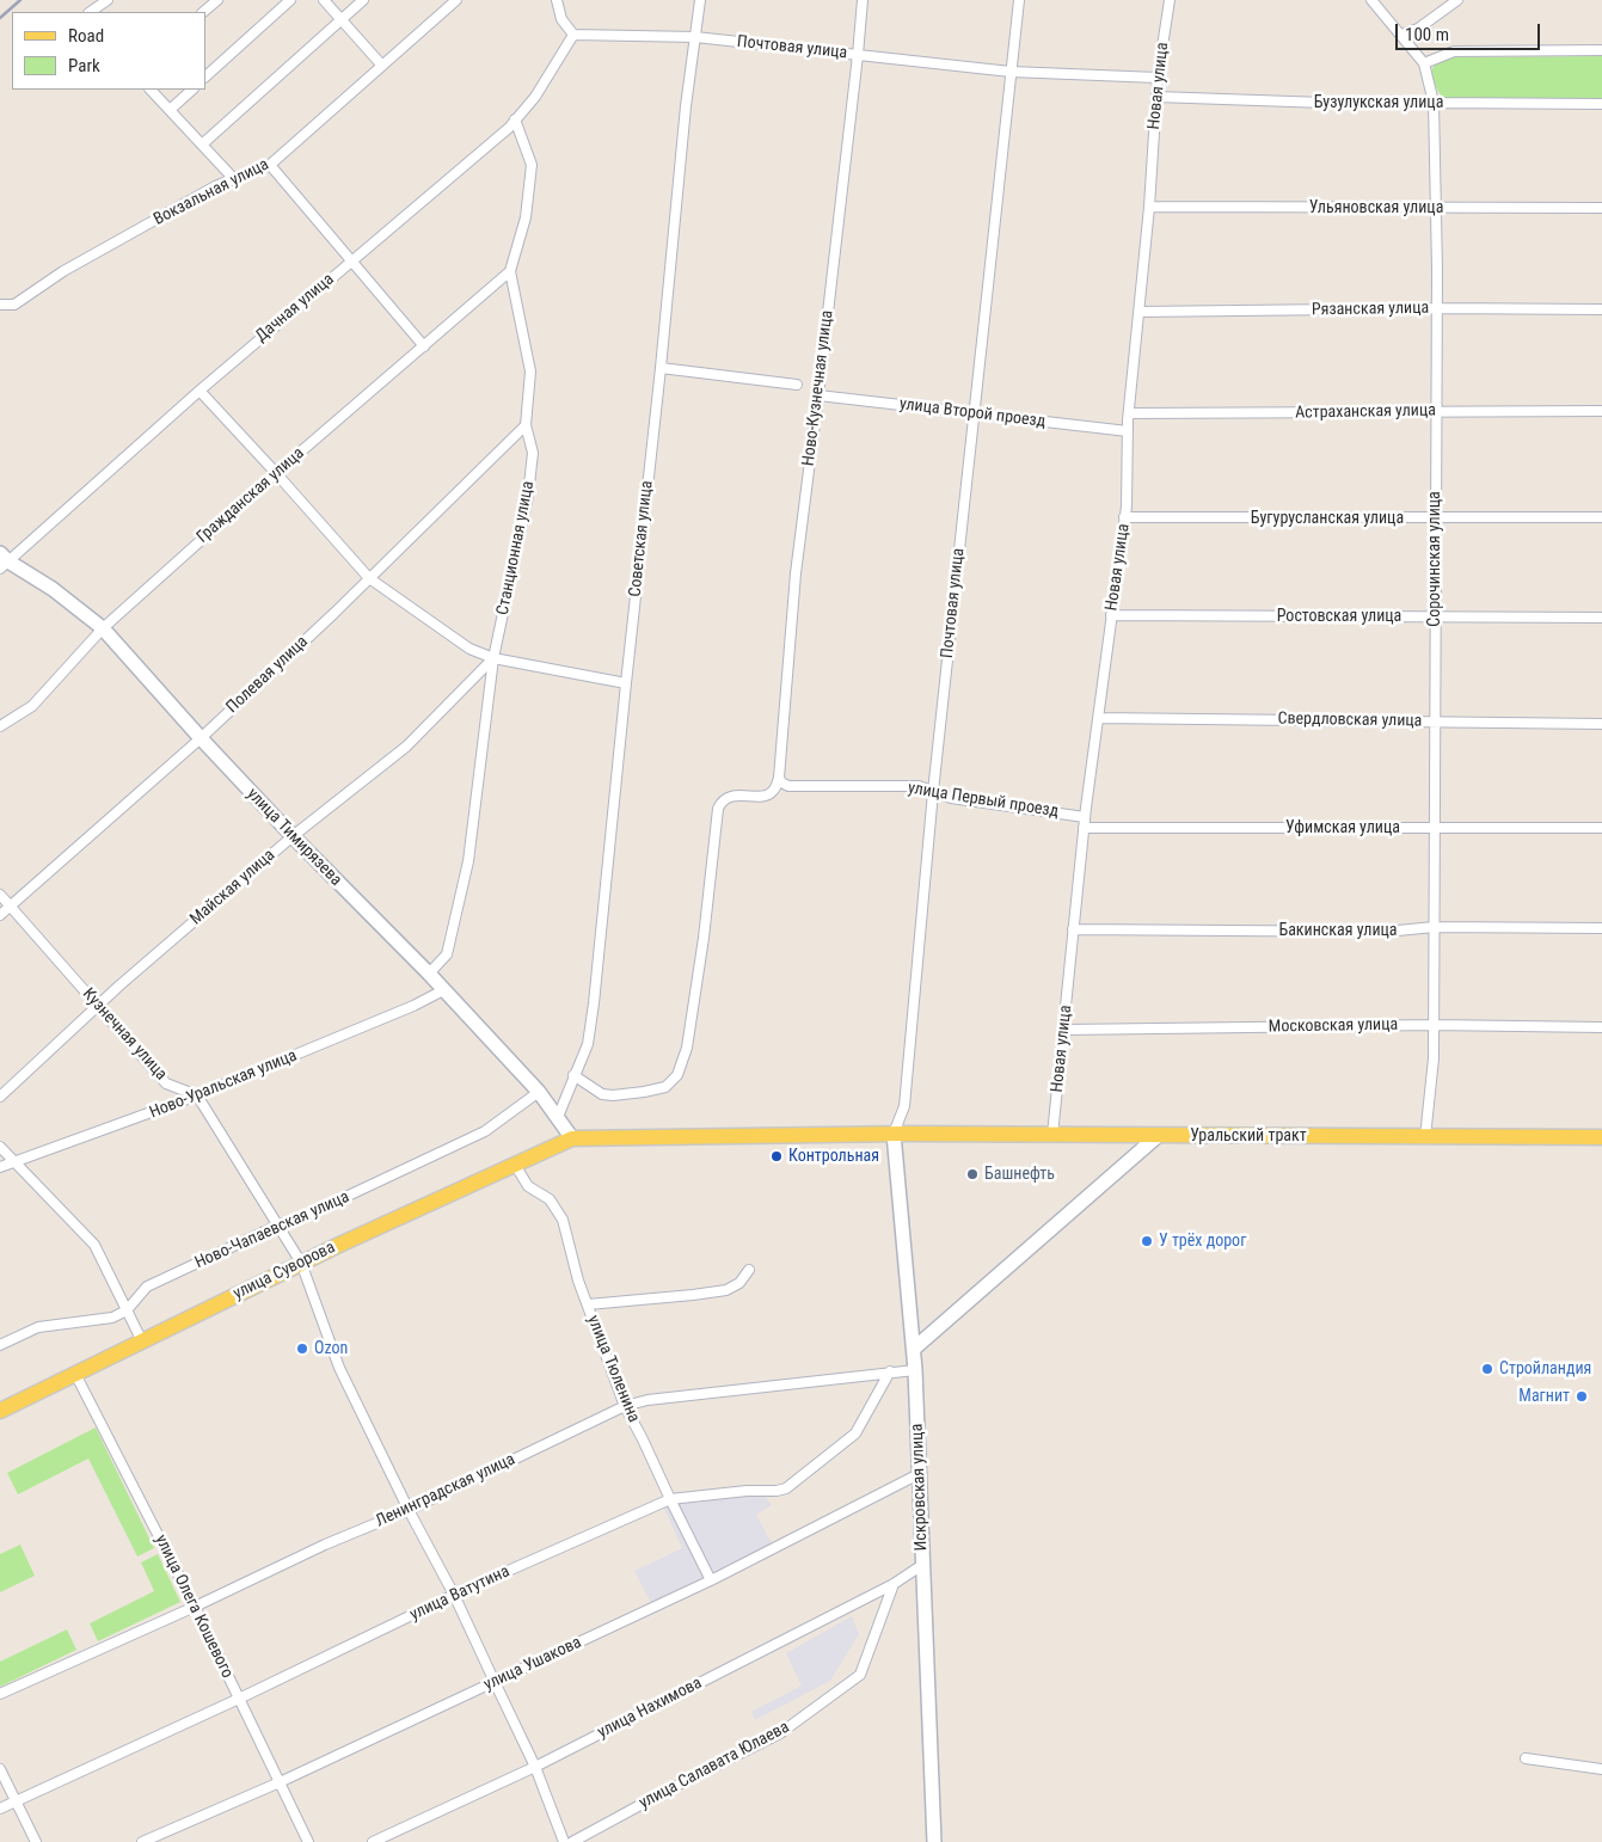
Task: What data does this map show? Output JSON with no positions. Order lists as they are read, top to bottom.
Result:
{
  "streets": {
    "main road": [
      "улица Тимирязева",
      "Уральский тракт",
      "улица Суворова",
      "Искровская улица"
    ],
    "street": [
      "Почтовая улица",
      "Новая улица",
      "Бузулукская улица",
      "Вокзальная улица",
      "Ульяновская улица",
      "Дачная улица",
      "Рязанская улица",
      "Ново-Кузнечная улица",
      "Астраханская улица",
      "улица Второй проезд",
      "Гражданская улица",
      "Бугурусланская улица",
      "Советская улица",
      "Станционная улица",
      "Сорочинская улица",
      "Ростовская улица",
      "Полевая улица",
      "Свердловская улица",
      "улица Первый проезд",
      "Уфимская улица",
      "Майская улица",
      "Бакинская улица",
      "Московская улица",
      "Кузнечная улица",
      "Ново-Уральская улица",
      "Ново-Чапаевская улица",
      "улица Тюленина",
      "Ленинградская улица",
      "улица Ватутина",
      "улица Олега Кошевого",
      "улица Ушакова",
      "улица Нахимова",
      "улица Салавата Юлаева"
    ]
  },
  "crossings": [
    ["Почтовая улица", "Новая улица"],
    ["Почтовая улица", "Дачная улица"],
    ["Почтовая улица", "Ново-Кузнечная улица"],
    ["Почтовая улица", "улица Второй проезд"],
    ["Почтовая улица", "Советская улица"],
    ["Почтовая улица", "улица Первый проезд"],
    ["Почтовая улица", "Уральский тракт"],
    ["Почтовая улица", "Искровская улица"],
    ["Новая улица", "Бузулукская улица"],
    ["Новая улица", "Ульяновская улица"],
    ["Новая улица", "Рязанская улица"],
    ["Новая улица", "Астраханская улица"],
    ["Новая улица", "улица Второй проезд"],
    ["Новая улица", "Бугурусланская улица"],
    ["Новая улица", "Ростовская улица"],
    ["Новая улица", "Свердловская улица"],
    ["Новая улица", "улица Первый проезд"],
    ["Новая улица", "Уфимская улица"],
    ["Новая улица", "Бакинская улица"],
    ["Новая улица", "Московская улица"],
    ["Новая улица", "Уральский тракт"],
    ["Бузулукская улица", "Сорочинская улица"],
    ["Ульяновская улица", "Сорочинская улица"],
    ["Дачная улица", "Станционная улица"],
    ["Дачная улица", "улица Тимирязева"],
    ["Рязанская улица", "Сорочинская улица"],
    ["Ново-Кузнечная улица", "улица Второй проезд"],
    ["Ново-Кузнечная улица", "улица Первый проезд"],
    ["Астраханская улица", "Сорочинская улица"],
    ["Гражданская улица", "Станционная улица"],
    ["Гражданская улица", "улица Тимирязева"],
    ["Бугурусланская улица", "Сорочинская улица"],
    ["Советская улица", "улица Тимирязева"],
    ["Станционная улица", "Полевая улица"],
    ["Станционная улица", "улица Тимирязева"],
    ["Станционная улица", "Майская улица"],
    ["Сорочинская улица", "Ростовская улица"],
    ["Сорочинская улица", "Свердловская улица"],
    ["Сорочинская улица", "Уфимская улица"],
    ["Сорочинская улица", "Бакинская улица"],
    ["Сорочинская улица", "Московская улица"],
    ["Сорочинская улица", "Уральский тракт"],
    ["Полевая улица", "улица Тимирязева"],
    ["Полевая улица", "Кузнечная улица"],
    ["улица Тимирязева", "Майская улица"],
    ["улица Тимирязева", "Ново-Уральская улица"],
    ["улица Тимирязева", "Уральский тракт"],
    ["улица Тимирязева", "Ново-Чапаевская улица"],
    ["улица Тимирязева", "улица Суворова"],
    ["Майская улица", "Кузнечная улица"],
    ["Кузнечная улица", "Ново-Уральская улица"],
    ["Уральский тракт", "улица Суворова"],
    ["Уральский тракт", "Искровская улица"],
    ["улица Суворова", "улица Тюленина"],
    ["улица Суворова", "улица Олега Кошевого"],
    ["улица Тюленина", "Ленинградская улица"],
    ["улица Тюленина", "улица Ватутина"],
    ["улица Тюленина", "улица Ушакова"],
    ["Искровская улица", "Ленинградская улица"],
    ["Искровская улица", "улица Ушакова"],
    ["Искровская улица", "улица Нахимова"],
    ["Ленинградская улица", "улица Ватутина"],
    ["Ленинградская улица", "улица Олега Кошевого"],
    ["улица Ватутина", "улица Олега Кошевого"],
    ["улица Олега Кошевого", "улица Ушакова"],
    ["улица Нахимова", "улица Салавата Юлаева"]
  ],
  "places": [
    "Контрольная",
    "Башнефть",
    "У трёх дорог",
    "Ozon",
    "Стройландия",
    "Магнит"
  ],
  "legend": ["Road", "Park"],
  "scale_bar": "100 m"
}
